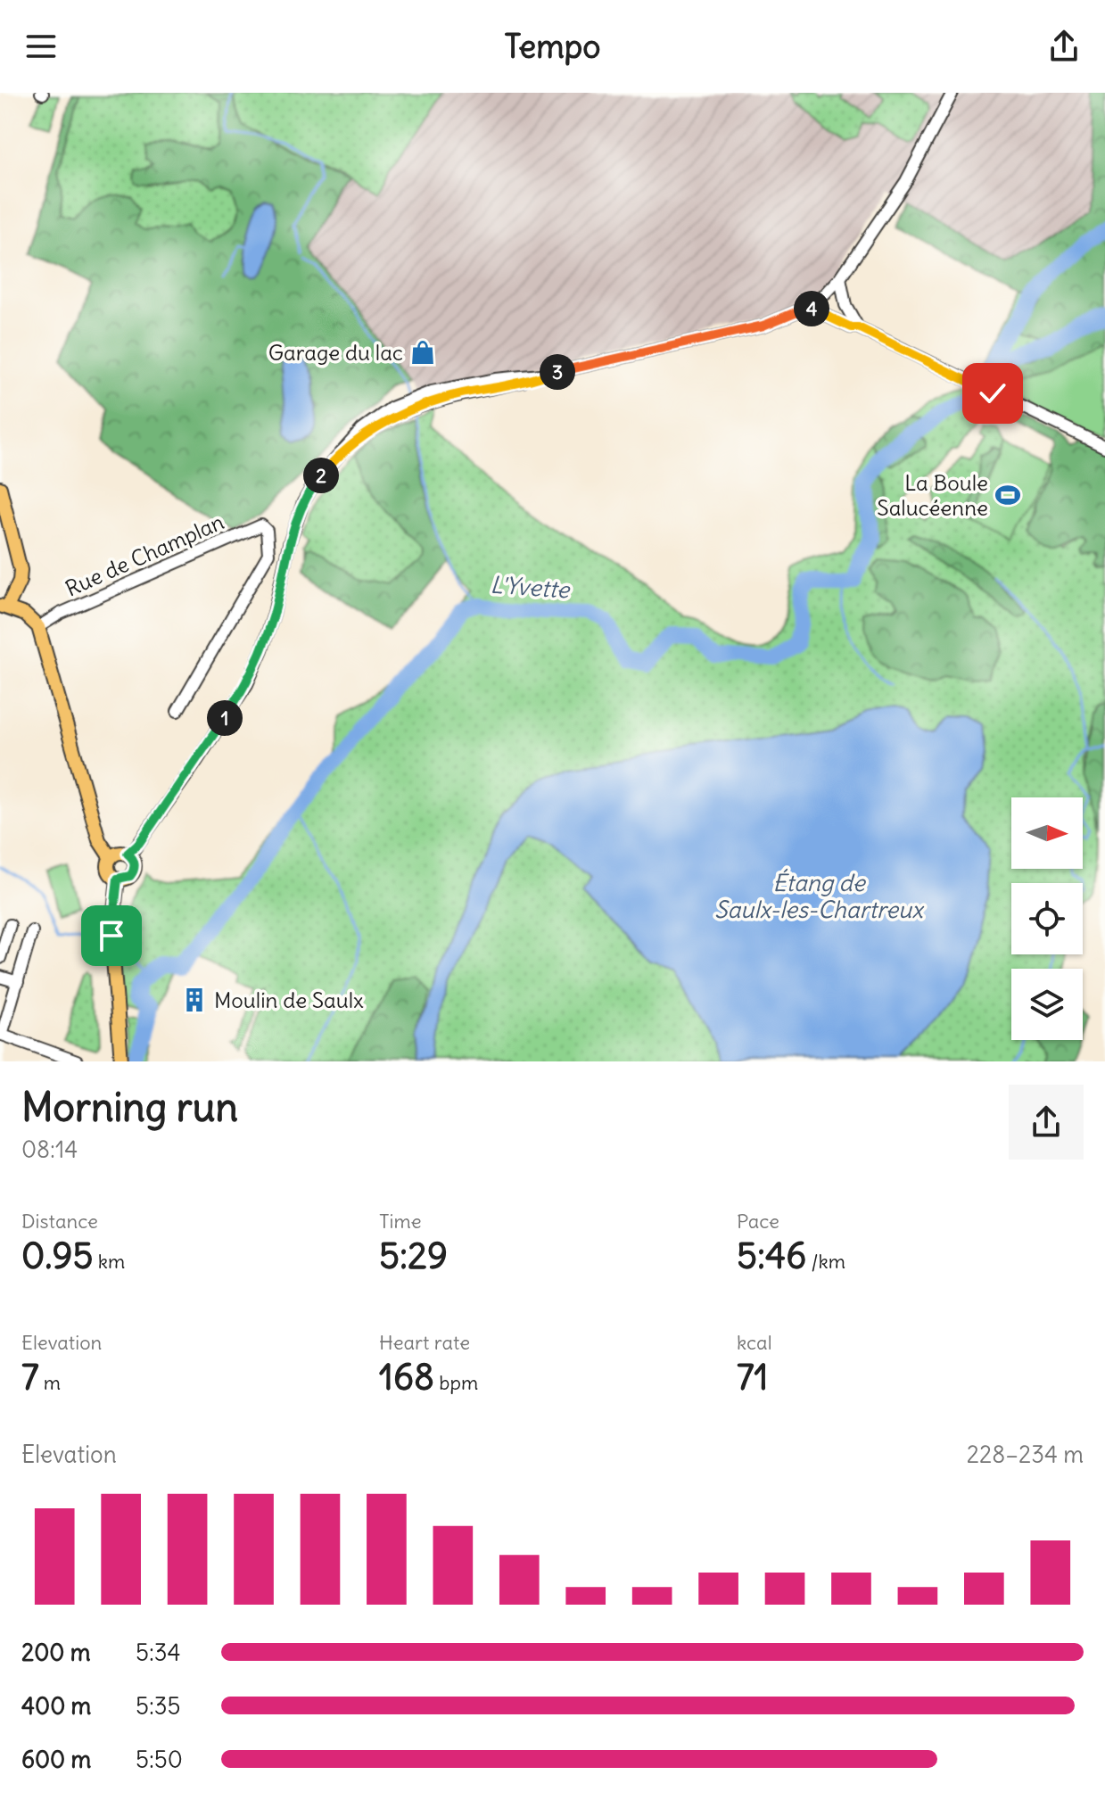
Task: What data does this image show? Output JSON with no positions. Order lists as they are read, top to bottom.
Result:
{
  "streets": {
    "street": ["Rue de Champlan"]
  },
  "water": ["L'Yvette", "Étang de Saulx-les-Chartreux"],
  "places": {
    "shop": ["Garage du lac"],
    "sports": ["La Boule Salucéenne"],
    "building": ["Moulin de Saulx"]
  },
  "north": "right",
  "page": {
    "header": "Tempo",
    "pins": [
      "4",
      "3",
      "2",
      "1"
    ],
    "heading": ["Morning run", "08:14"],
    "stats": [
      ["Distance", "0.95 km"],
      ["Time", "5:29"],
      ["Pace", "5:46 /km"],
      ["Elevation", "7 m"],
      ["Heart rate", "168 bpm"],
      ["kcal", "71"]
    ],
    "chart": ["Elevation", "228–234 m"],
    "list": [
      {
        "name": "200 m",
        "note": "5:34"
      },
      {
        "name": "400 m",
        "note": "5:35"
      },
      {
        "name": "600 m",
        "note": "5:50"
      }
    ]
  }
}
